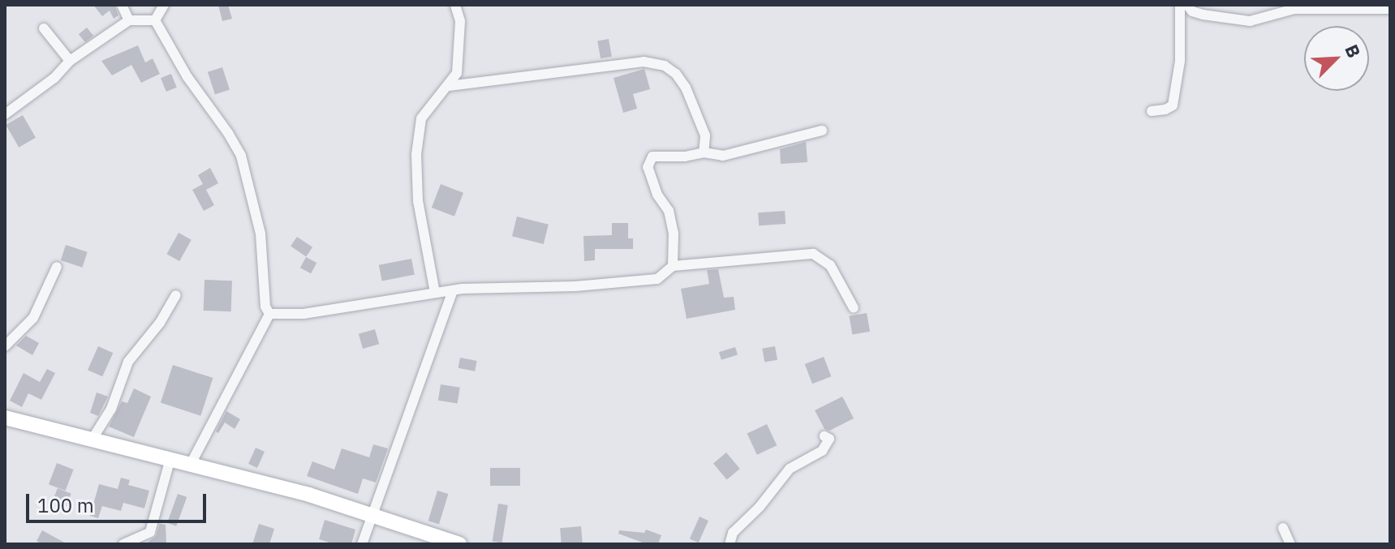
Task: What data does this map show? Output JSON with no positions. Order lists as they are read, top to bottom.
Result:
{
  "scale_bar": "100 m",
  "north": "top right"
}
